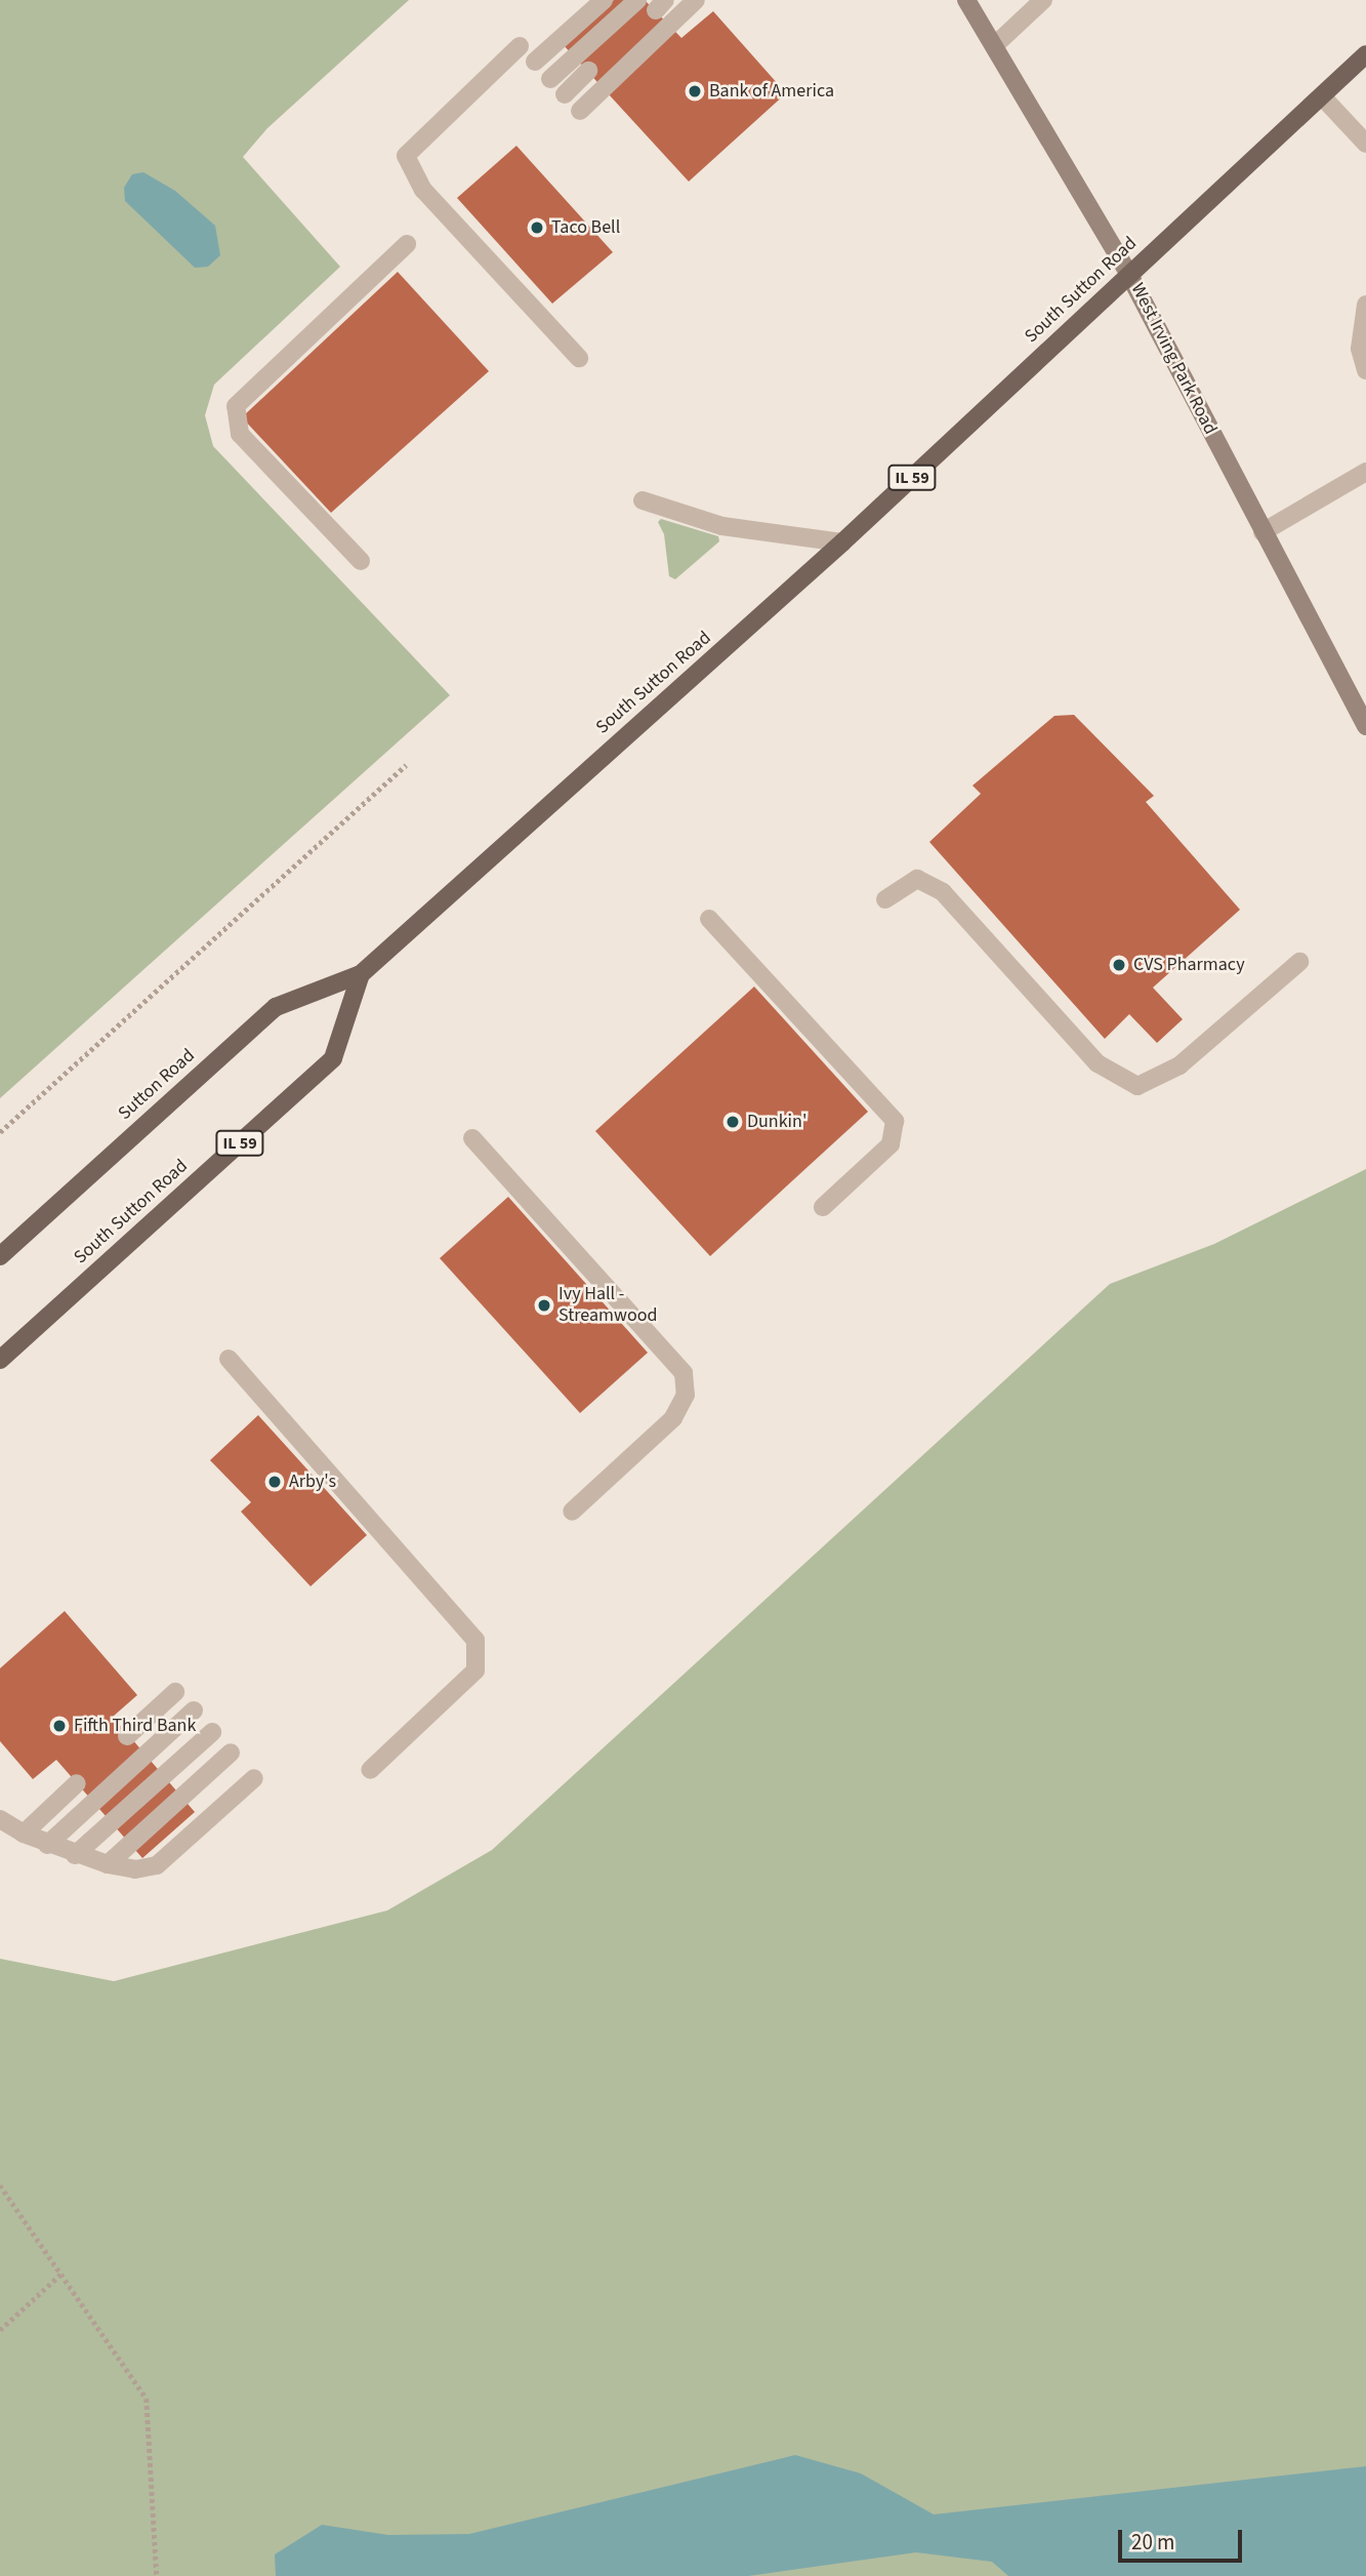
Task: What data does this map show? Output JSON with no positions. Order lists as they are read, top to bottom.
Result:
{
  "streets": {
    "main road": [
      "South Sutton Road",
      "West Irving Park Road",
      "IL 59",
      "Sutton Road"
    ]
  },
  "crossings": [
    ["South Sutton Road", "West Irving Park Road"],
    ["South Sutton Road", "Sutton Road"]
  ],
  "places": [
    "Bank of America",
    "Taco Bell",
    "CVS Pharmacy",
    "Dunkin'",
    "Ivy Hall - Streamwood",
    "Arby's",
    "Fifth Third Bank"
  ],
  "scale_bar": "20 m"
}
